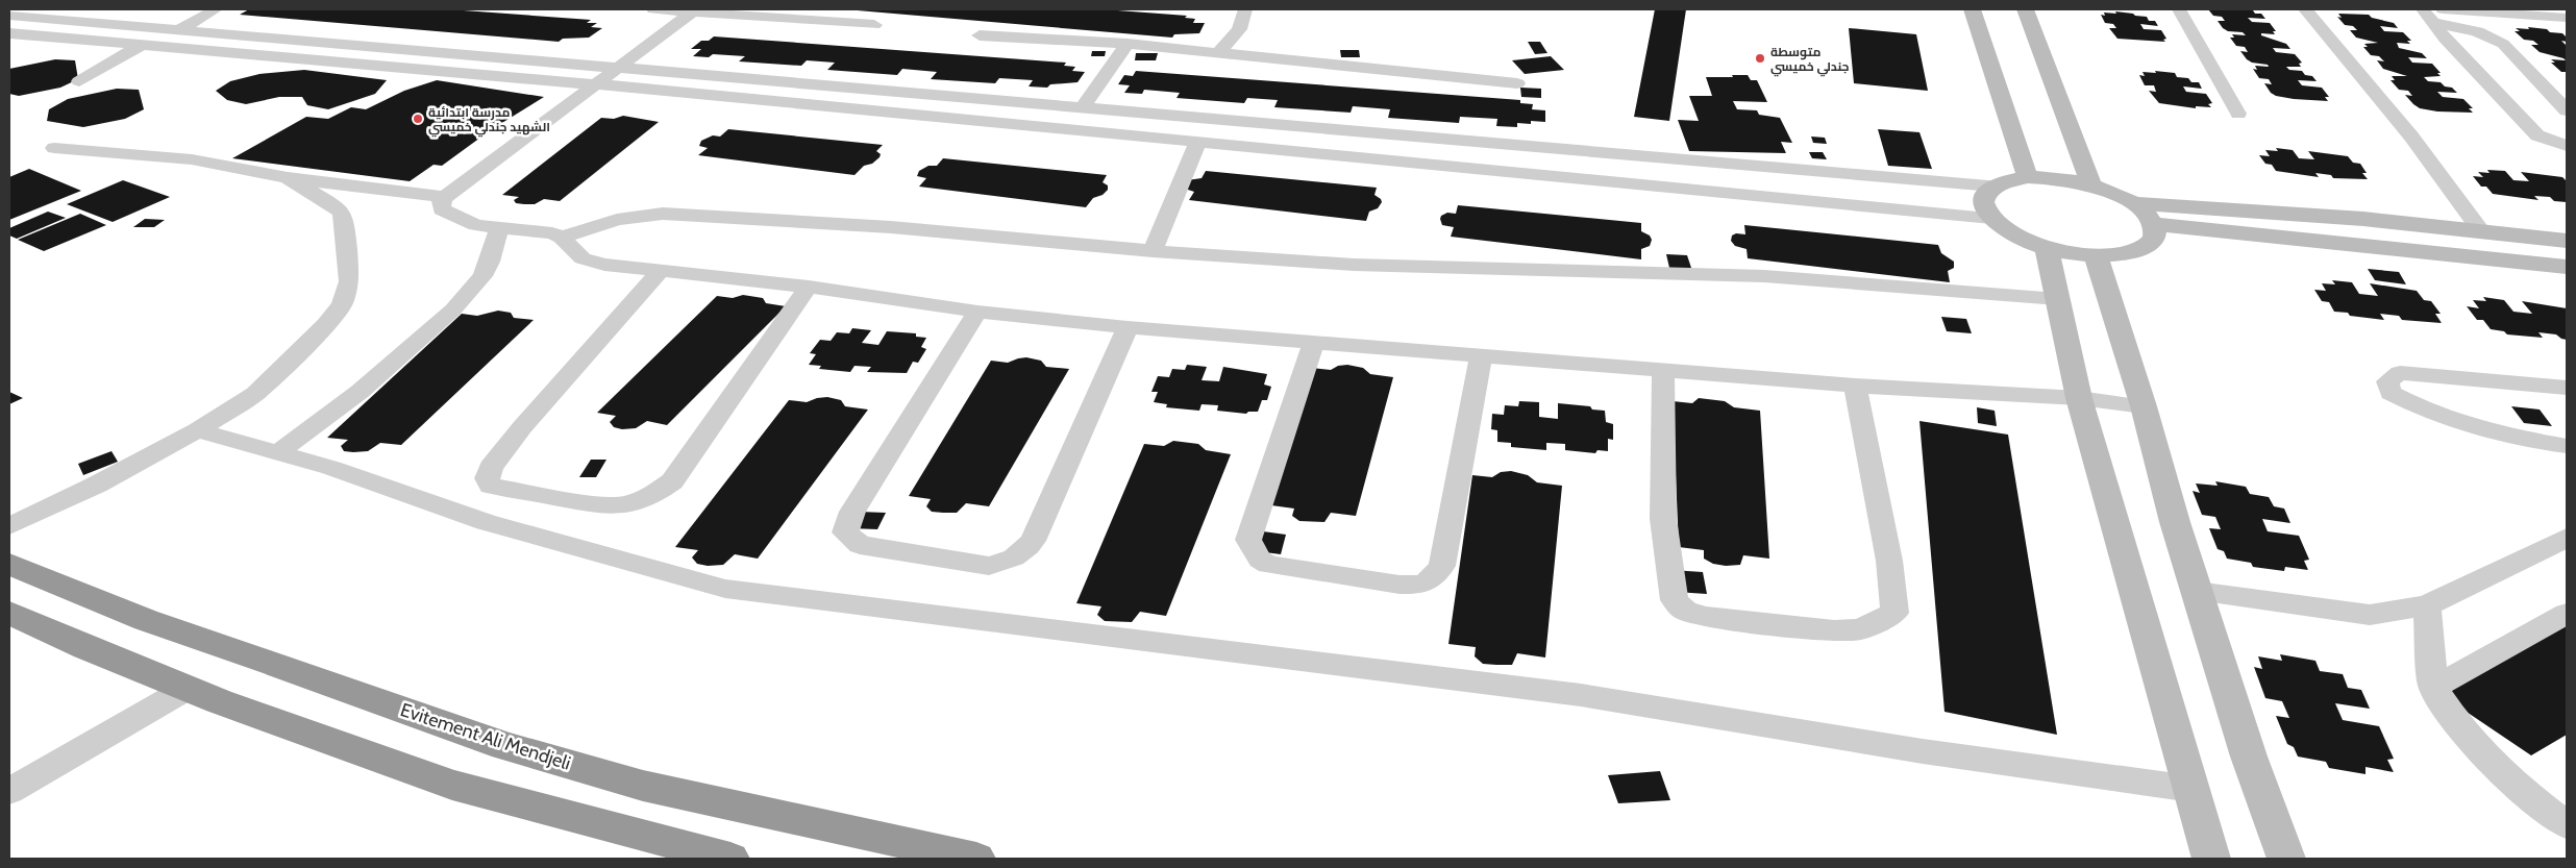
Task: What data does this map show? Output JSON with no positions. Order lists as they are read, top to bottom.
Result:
{
  "streets": {
    "highway": ["Evitement Ali Mendjeli"]
  },
  "places": ["متوسطة جندلي خميسي", "مدرسة ابتدائية الشهيد جندلي خميسي"]
}
